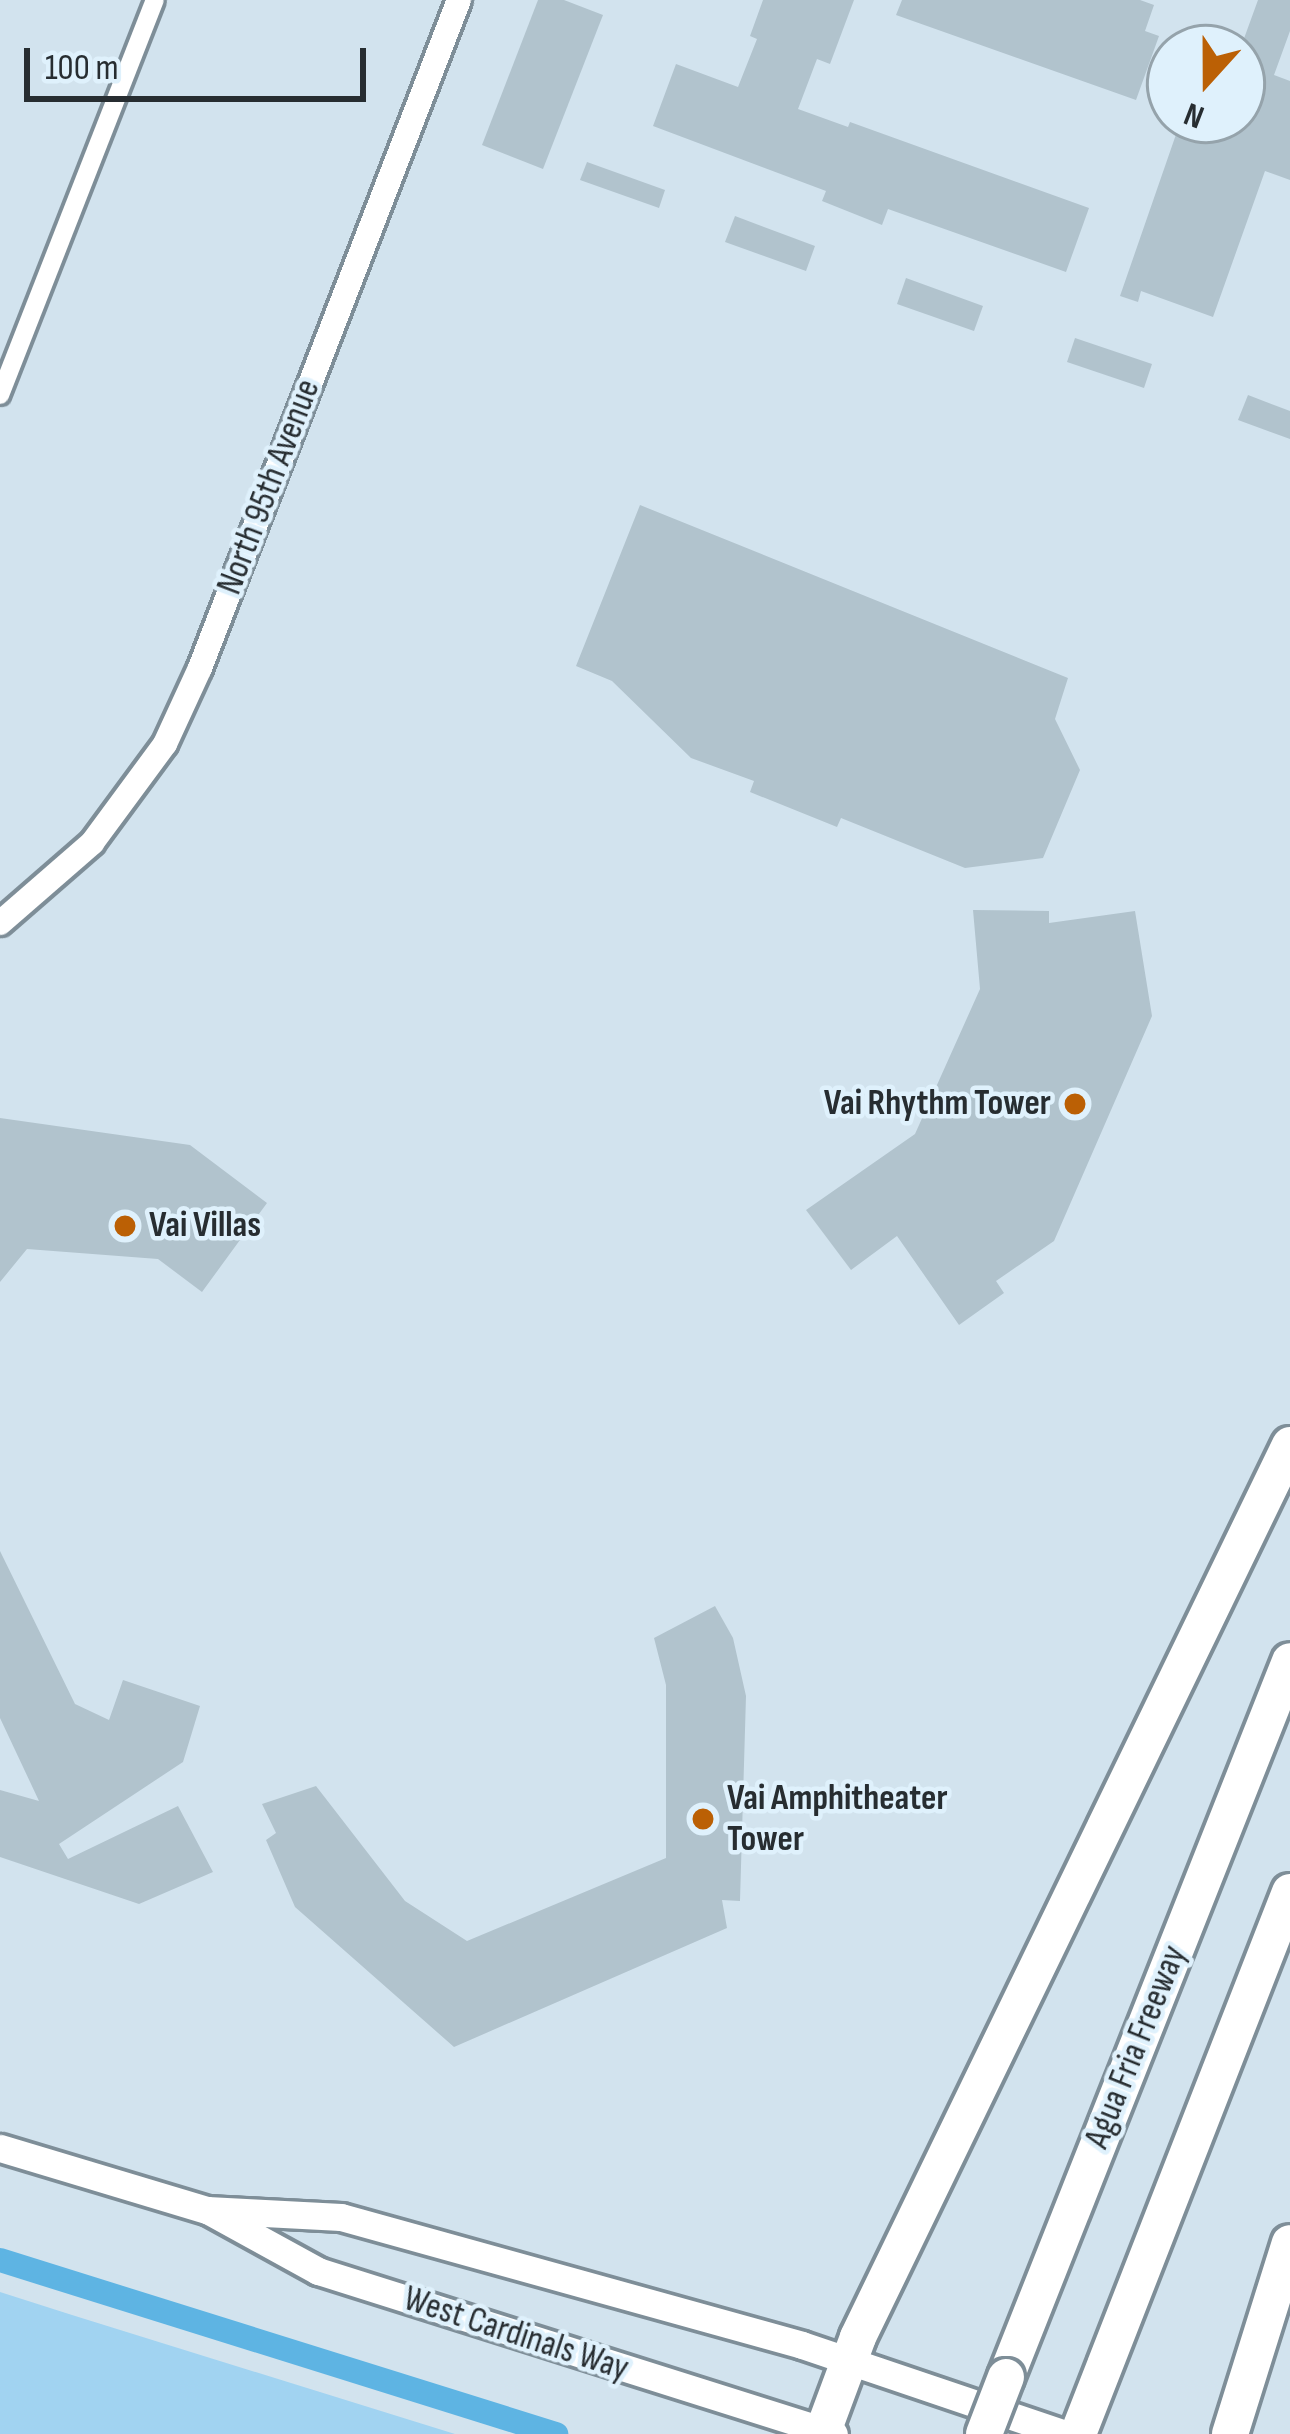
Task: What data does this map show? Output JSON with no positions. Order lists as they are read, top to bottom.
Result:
{
  "streets": {
    "highway": ["Agua Fria Freeway"],
    "main road": ["West Cardinals Way"],
    "street": ["North 95th Avenue"]
  },
  "places": ["Vai Rhythm Tower", "Vai Villas", "Vai Amphitheater Tower"],
  "scale_bar": "100 m",
  "north": "bottom"
}
